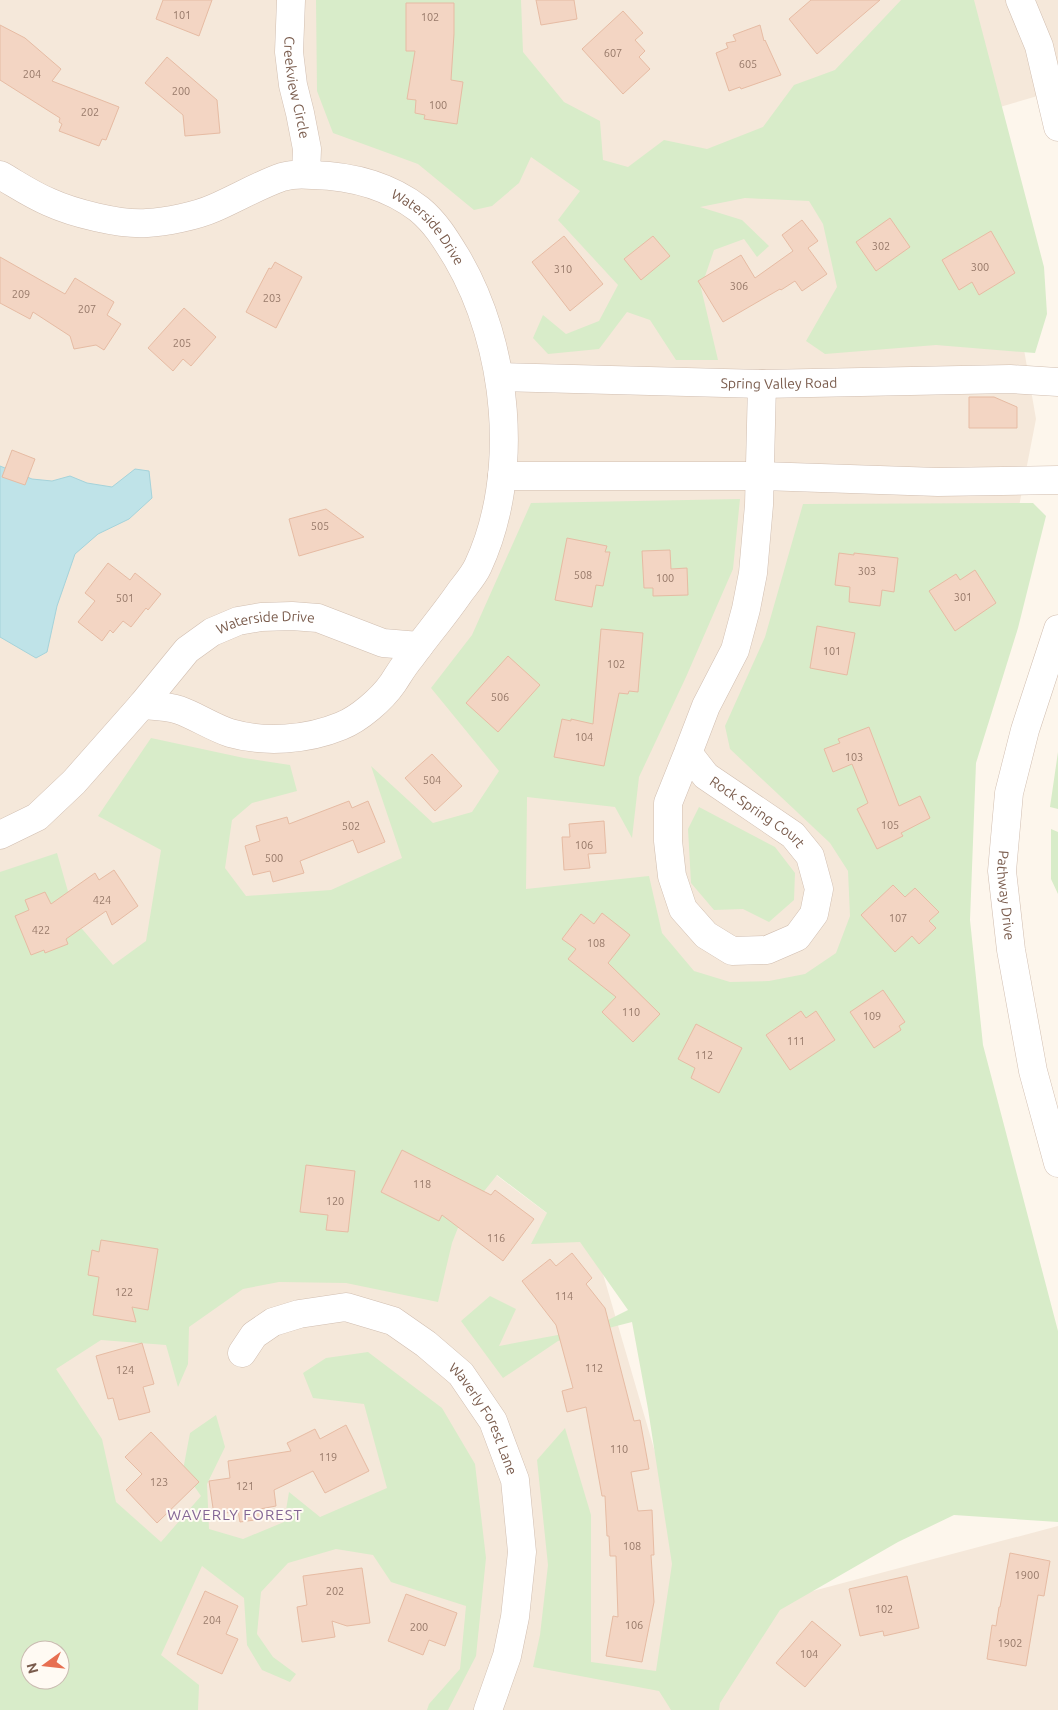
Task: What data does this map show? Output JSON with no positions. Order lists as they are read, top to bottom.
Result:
{
  "streets": {
    "street": [
      "Creekview Circle",
      "Waterside Drive",
      "Spring Valley Road",
      "Rock Spring Court",
      "Pathway Drive",
      "Waverly Forest Lane"
    ]
  },
  "crossings": [
    ["Creekview Circle", "Waterside Drive"],
    ["Waterside Drive", "Spring Valley Road"],
    ["Spring Valley Road", "Rock Spring Court"]
  ],
  "districts": ["WAVERLY FOREST"],
  "house_numbers": [
    "101",
    "102",
    "607",
    "605",
    "204",
    "200",
    "100",
    "202",
    "302",
    "300",
    "310",
    "306",
    "209",
    "203",
    "207",
    "205",
    "505",
    "303",
    "508",
    "100",
    "301",
    "501",
    "101",
    "102",
    "506",
    "104",
    "103",
    "504",
    "105",
    "502",
    "106",
    "500",
    "424",
    "107",
    "422",
    "108",
    "110",
    "109",
    "111",
    "112",
    "118",
    "120",
    "116",
    "122",
    "114",
    "112",
    "124",
    "110",
    "119",
    "123",
    "121",
    "108",
    "1900",
    "202",
    "102",
    "204",
    "106",
    "200",
    "1902",
    "104"
  ],
  "north": "left"
}
